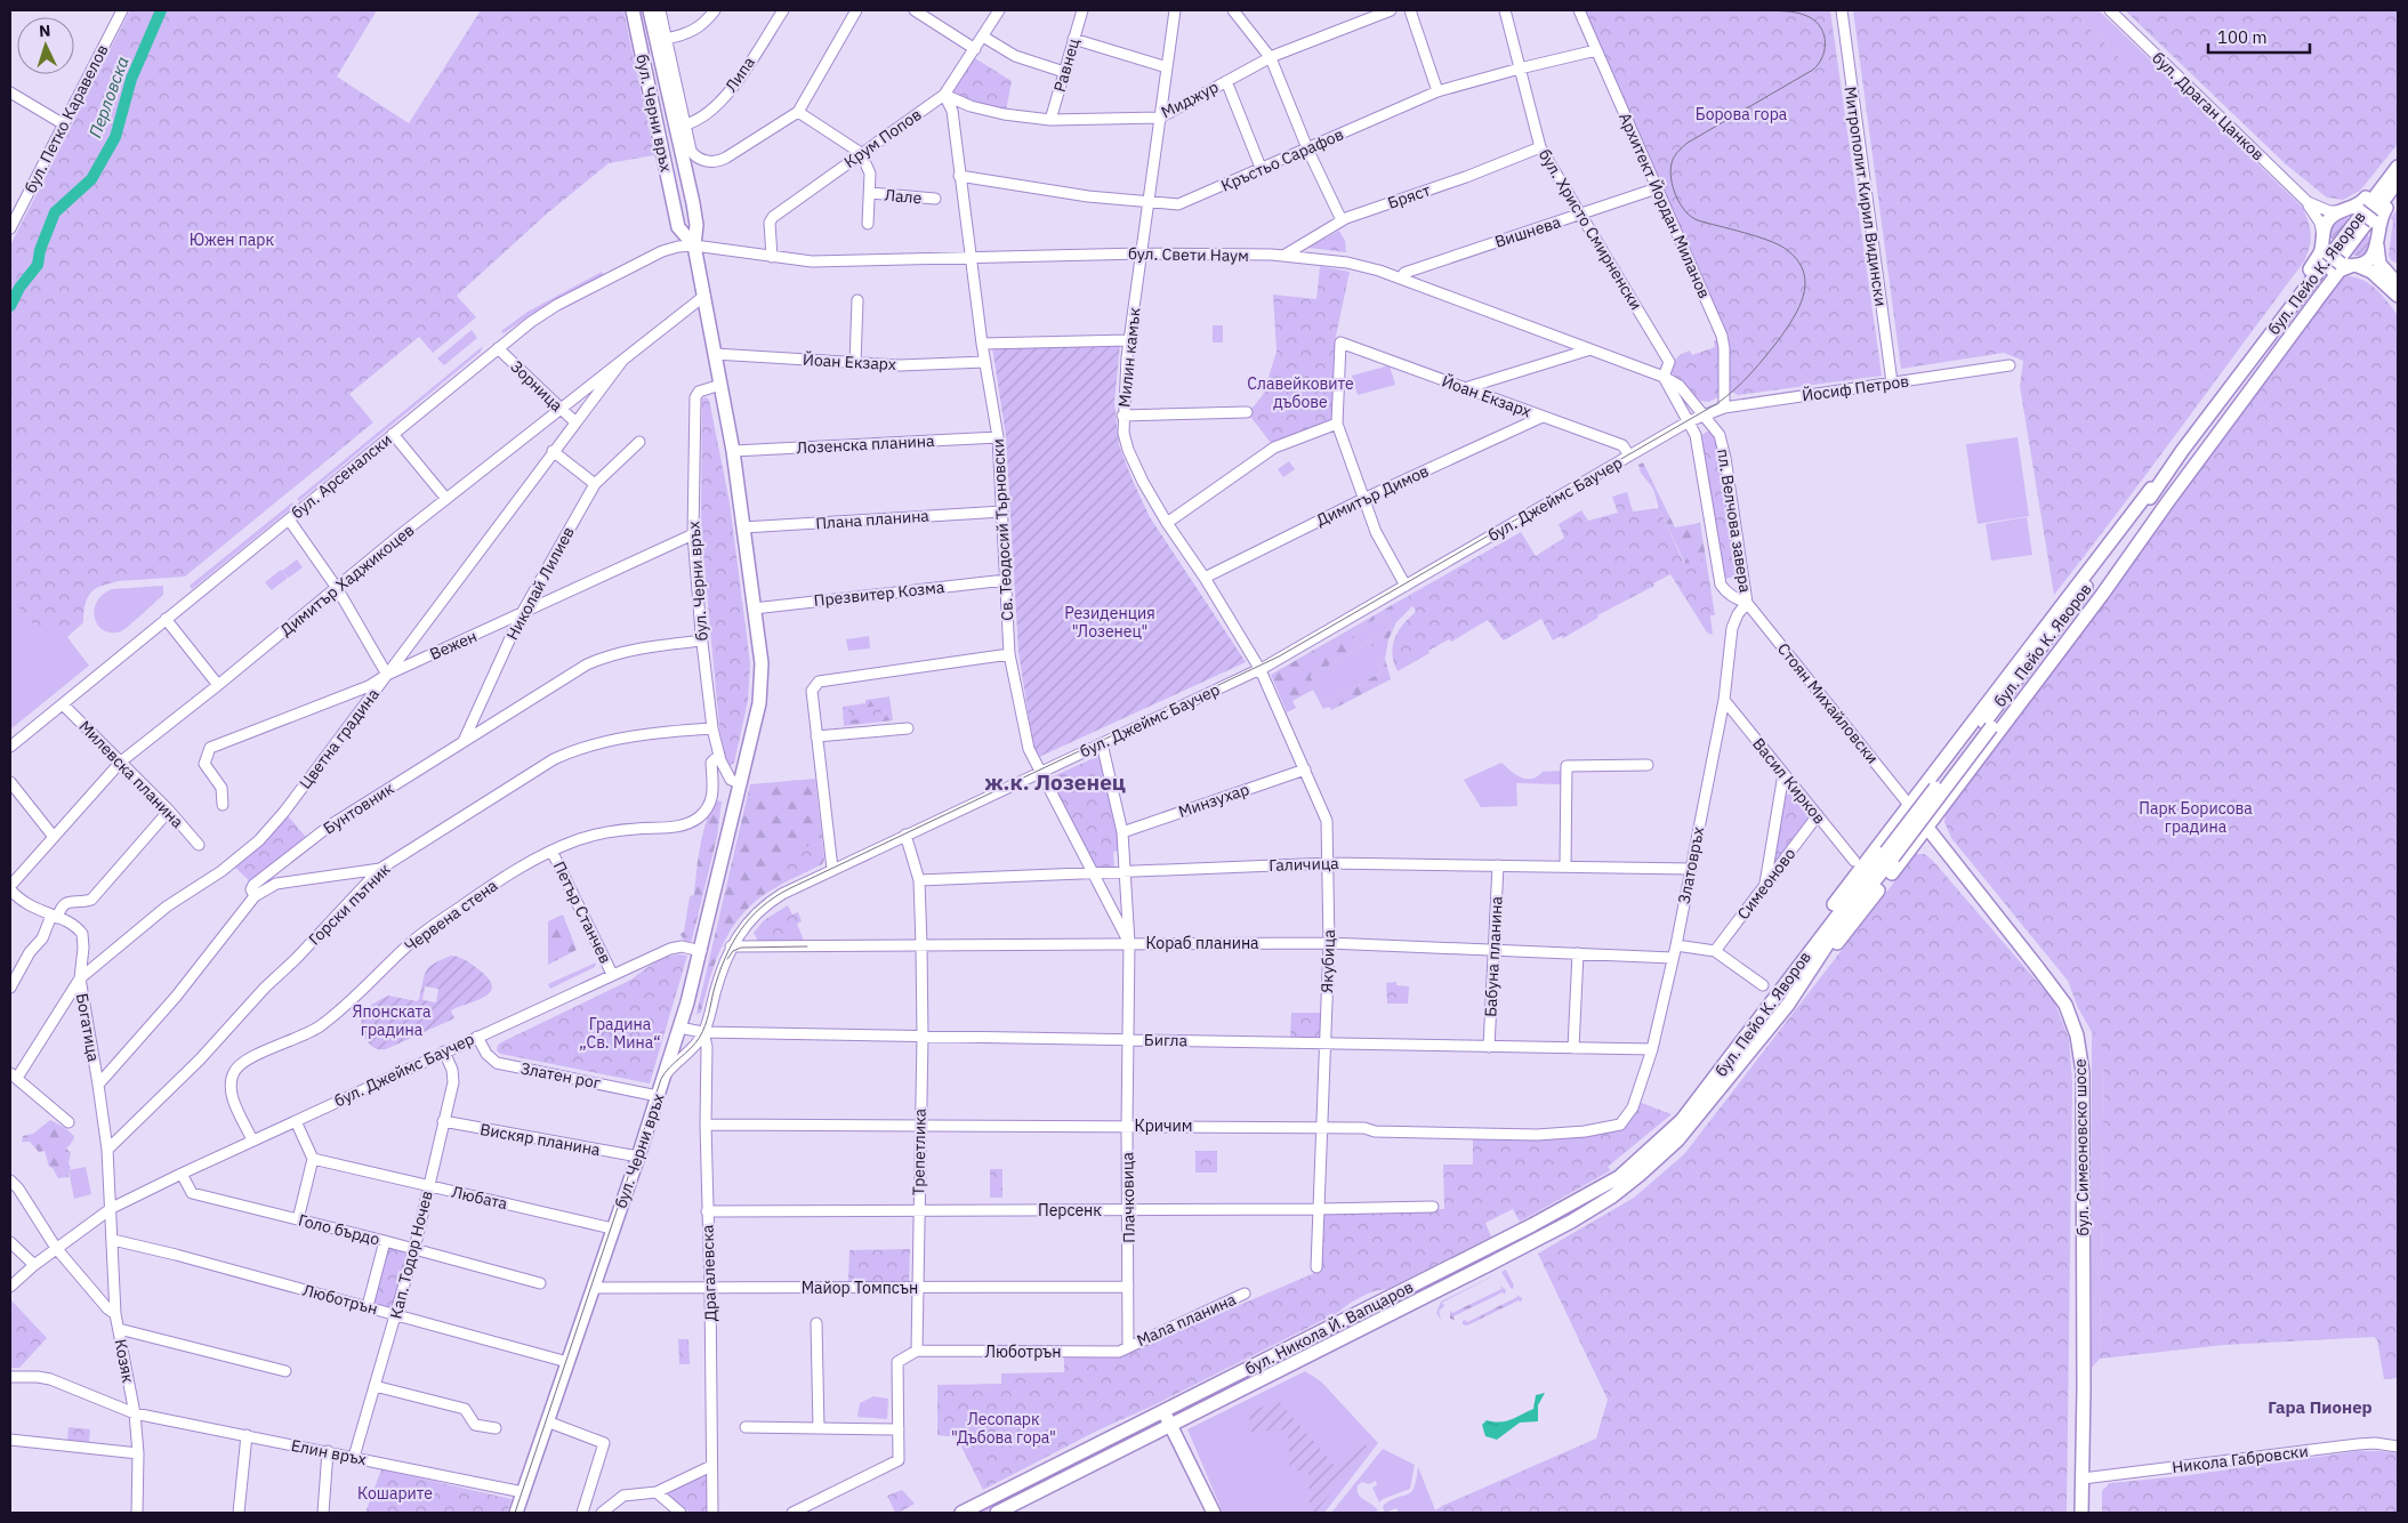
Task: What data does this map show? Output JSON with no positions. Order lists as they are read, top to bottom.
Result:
{
  "streets": {
    "main road": [
      "бул. Черни връх",
      "бул. Пейо К. Яворов",
      "бул. Симеоновско шосе",
      "бул. Никола Й. Вапцаров"
    ],
    "street": [
      "Равнец",
      "Липа",
      "Миджур",
      "бул. Драган Цанков",
      "бул. Петко Каравелов",
      "Крум Попов",
      "Кръстьо Сарафов",
      "Лале",
      "Бряст",
      "Митрополит Кирил Видински",
      "Архитект Йордан Миланов",
      "бул. Христо Смирненски",
      "Вишнева",
      "бул. Свети Наум",
      "Милин камък",
      "Йоан Екзарх",
      "Зорница",
      "Йосиф Петров",
      "Лозенска планина",
      "бул. Арсеналски",
      "Димитър Димов",
      "бул. Джеймс Баучер",
      "Плана планина",
      "пл. Велчова завера",
      "Св. Теодосий Търновски",
      "Димитър Хаджикоцев",
      "Николай Лилиев",
      "Презвитер Козма",
      "Вежен",
      "Стоян Михайловски",
      "Цветна градина",
      "Милевска планина",
      "Васил Кирков",
      "Минзухар",
      "Бунтовник",
      "Галичица",
      "Златовръх",
      "Симеоново",
      "Горски пътник",
      "Петър Станчев",
      "Червена стена",
      "Кораб планина",
      "Бабуна планина",
      "Якубица",
      "Богатица",
      "Бигла",
      "Златен рог",
      "Кричим",
      "Вискяр планина",
      "Трепетлика",
      "Любата",
      "Плачковица",
      "Персенк",
      "Голо бърдо",
      "Кап. Тодор Ночев",
      "Драгалевска",
      "Майор Томпсън",
      "Люботрън",
      "Мала планина",
      "Козяк",
      "Елин връх",
      "Никола Габровски"
    ]
  },
  "crossings": [
    ["Равнец", "Миджур"],
    ["Липа", "бул. Черни връх"],
    ["Миджур", "Крум Попов"],
    ["Миджур", "Милин камък"],
    ["Миджур", "Св. Теодосий Търновски"],
    ["бул. Черни връх", "бул. Свети Наум"],
    ["бул. Черни връх", "Йоан Екзарх"],
    ["бул. Черни връх", "Лозенска планина"],
    ["бул. Черни връх", "бул. Арсеналски"],
    ["бул. Черни връх", "бул. Джеймс Баучер"],
    ["бул. Черни връх", "Плана планина"],
    ["бул. Черни връх", "Димитър Хаджикоцев"],
    ["бул. Черни връх", "Презвитер Козма"],
    ["бул. Черни връх", "Вежен"],
    ["бул. Черни връх", "Бунтовник"],
    ["бул. Черни връх", "Горски пътник"],
    ["бул. Черни връх", "Червена стена"],
    ["бул. Черни връх", "Бигла"],
    ["бул. Черни връх", "Златен рог"],
    ["бул. Черни връх", "Вискяр планина"],
    ["бул. Черни връх", "Любата"],
    ["бул. Черни връх", "Майор Томпсън"],
    ["бул. Черни връх", "Люботрън"],
    ["бул. Черни връх", "Елин връх"],
    ["Крум Попов", "бул. Свети Наум"],
    ["Крум Попов", "Св. Теодосий Търновски"],
    ["Кръстьо Сарафов", "Архитект Йордан Миланов"],
    ["Кръстьо Сарафов", "бул. Христо Смирненски"],
    ["Кръстьо Сарафов", "Милин камък"],
    ["Кръстьо Сарафов", "Св. Теодосий Търновски"],
    ["Бряст", "бул. Христо Смирненски"],
    ["Бряст", "бул. Свети Наум"],
    ["Митрополит Кирил Видински", "Йосиф Петров"],
    ["Архитект Йордан Миланов", "Вишнева"],
    ["Архитект Йордан Миланов", "Йосиф Петров"],
    ["бул. Христо Смирненски", "Вишнева"],
    ["бул. Христо Смирненски", "бул. Свети Наум"],
    ["Вишнева", "бул. Свети Наум"],
    ["бул. Свети Наум", "Милин камък"],
    ["бул. Свети Наум", "Йосиф Петров"],
    ["бул. Свети Наум", "бул. Арсеналски"],
    ["бул. Свети Наум", "бул. Джеймс Баучер"],
    ["бул. Свети Наум", "пл. Велчова завера"],
    ["бул. Свети Наум", "Св. Теодосий Търновски"],
    ["бул. Пейо К. Яворов", "бул. Никола Й. Вапцаров"],
    ["Милин камък", "Димитър Димов"],
    ["Милин камък", "бул. Джеймс Баучер"],
    ["Милин камък", "Якубица"],
    ["Йоан Екзарх", "Димитър Димов"],
    ["Йоан Екзарх", "бул. Джеймс Баучер"],
    ["Йоан Екзарх", "Св. Теодосий Търновски"],
    ["Зорница", "бул. Арсеналски"],
    ["Зорница", "Димитър Хаджикоцев"],
    ["Зорница", "Цветна градина"],
    ["Йосиф Петров", "бул. Джеймс Баучер"],
    ["Йосиф Петров", "пл. Велчова завера"],
    ["Лозенска планина", "Св. Теодосий Търновски"],
    ["бул. Арсеналски", "Милевска планина"],
    ["бул. Джеймс Баучер", "пл. Велчова завера"],
    ["бул. Джеймс Баучер", "Св. Теодосий Търновски"],
    ["бул. Джеймс Баучер", "Петър Станчев"],
    ["бул. Джеймс Баучер", "Червена стена"],
    ["бул. Джеймс Баучер", "Кораб планина"],
    ["бул. Джеймс Баучер", "Якубица"],
    ["бул. Джеймс Баучер", "Богатица"],
    ["бул. Джеймс Баучер", "Бигла"],
    ["бул. Джеймс Баучер", "Златен рог"],
    ["бул. Джеймс Баучер", "Трепетлика"],
    ["бул. Джеймс Баучер", "Плачковица"],
    ["бул. Джеймс Баучер", "Голо бърдо"],
    ["бул. Джеймс Баучер", "Кап. Тодор Ночев"],
    ["бул. Джеймс Баучер", "Драгалевска"],
    ["бул. Джеймс Баучер", "Козяк"],
    ["Плана планина", "Св. Теодосий Търновски"],
    ["пл. Велчова завера", "Стоян Михайловски"],
    ["пл. Велчова завера", "Златовръх"],
    ["Св. Теодосий Търновски", "Презвитер Козма"],
    ["Св. Теодосий Търновски", "Галичица"],
    ["Св. Теодосий Търновски", "Кораб планина"],
    ["Св. Теодосий Търновски", "Плачковица"],
    ["Димитър Хаджикоцев", "Цветна градина"],
    ["Димитър Хаджикоцев", "Милевска планина"],
    ["Димитър Хаджикоцев", "Богатица"],
    ["Николай Лилиев", "Вежен"],
    ["Николай Лилиев", "Бунтовник"],
    ["Вежен", "Цветна градина"],
    ["Стоян Михайловски", "Златовръх"],
    ["Стоян Михайловски", "бул. Симеоновско шосе"],
    ["Цветна градина", "Богатица"],
    ["Васил Кирков", "Златовръх"],
    ["Васил Кирков", "Симеоново"],
    ["Минзухар", "Якубица"],
    ["Минзухар", "Плачковица"],
    ["Бунтовник", "Богатица"],
    ["Галичица", "Златовръх"],
    ["Галичица", "Бабуна планина"],
    ["Галичица", "Якубица"],
    ["Галичица", "Трепетлика"],
    ["Галичица", "Плачковица"],
    ["Златовръх", "Кораб планина"],
    ["Златовръх", "Бигла"],
    ["Златовръх", "Кричим"],
    ["Горски пътник", "Богатица"],
    ["Петър Станчев", "Червена стена"],
    ["Кораб планина", "Бабуна планина"],
    ["Кораб планина", "Якубица"],
    ["Кораб планина", "Трепетлика"],
    ["Кораб планина", "Плачковица"],
    ["Бабуна планина", "Бигла"],
    ["Якубица", "Бигла"],
    ["Якубица", "Кричим"],
    ["Якубица", "Персенк"],
    ["Богатица", "Козяк"],
    ["Бигла", "Трепетлика"],
    ["Бигла", "Плачковица"],
    ["Бигла", "Драгалевска"],
    ["Кричим", "Трепетлика"],
    ["Кричим", "Плачковица"],
    ["Кричим", "Драгалевска"],
    ["Вискяр планина", "Кап. Тодор Ночев"],
    ["бул. Симеоновско шосе", "Никола Габровски"],
    ["Трепетлика", "Персенк"],
    ["Трепетлика", "Майор Томпсън"],
    ["Трепетлика", "Люботрън"],
    ["Любата", "Кап. Тодор Ночев"],
    ["Плачковица", "Персенк"],
    ["Плачковица", "Майор Томпсън"],
    ["Плачковица", "Люботрън"],
    ["Плачковица", "Мала планина"],
    ["Персенк", "Драгалевска"],
    ["Голо бърдо", "Кап. Тодор Ночев"],
    ["Кап. Тодор Ночев", "Люботрън"],
    ["Кап. Тодор Ночев", "Елин връх"],
    ["Драгалевска", "Майор Томпсън"],
    ["Люботрън", "Мала планина"],
    ["Люботрън", "Козяк"],
    ["Козяк", "Елин връх"]
  ],
  "districts": ["ж.к. Лозенец", "Гара Пионер"],
  "water": ["Перловска"],
  "parks": [
    "Борова гора",
    "Южен парк",
    "Славейковите дъбове",
    "Резиденция \"Лозенец\"",
    "Парк Борисова градина",
    "Японската градина",
    "Градина „Св. Мина“",
    "Лесопарк \"Дъбова гора\"",
    "Кошарите"
  ],
  "scale_bar": "100 m",
  "north": "top"
}
